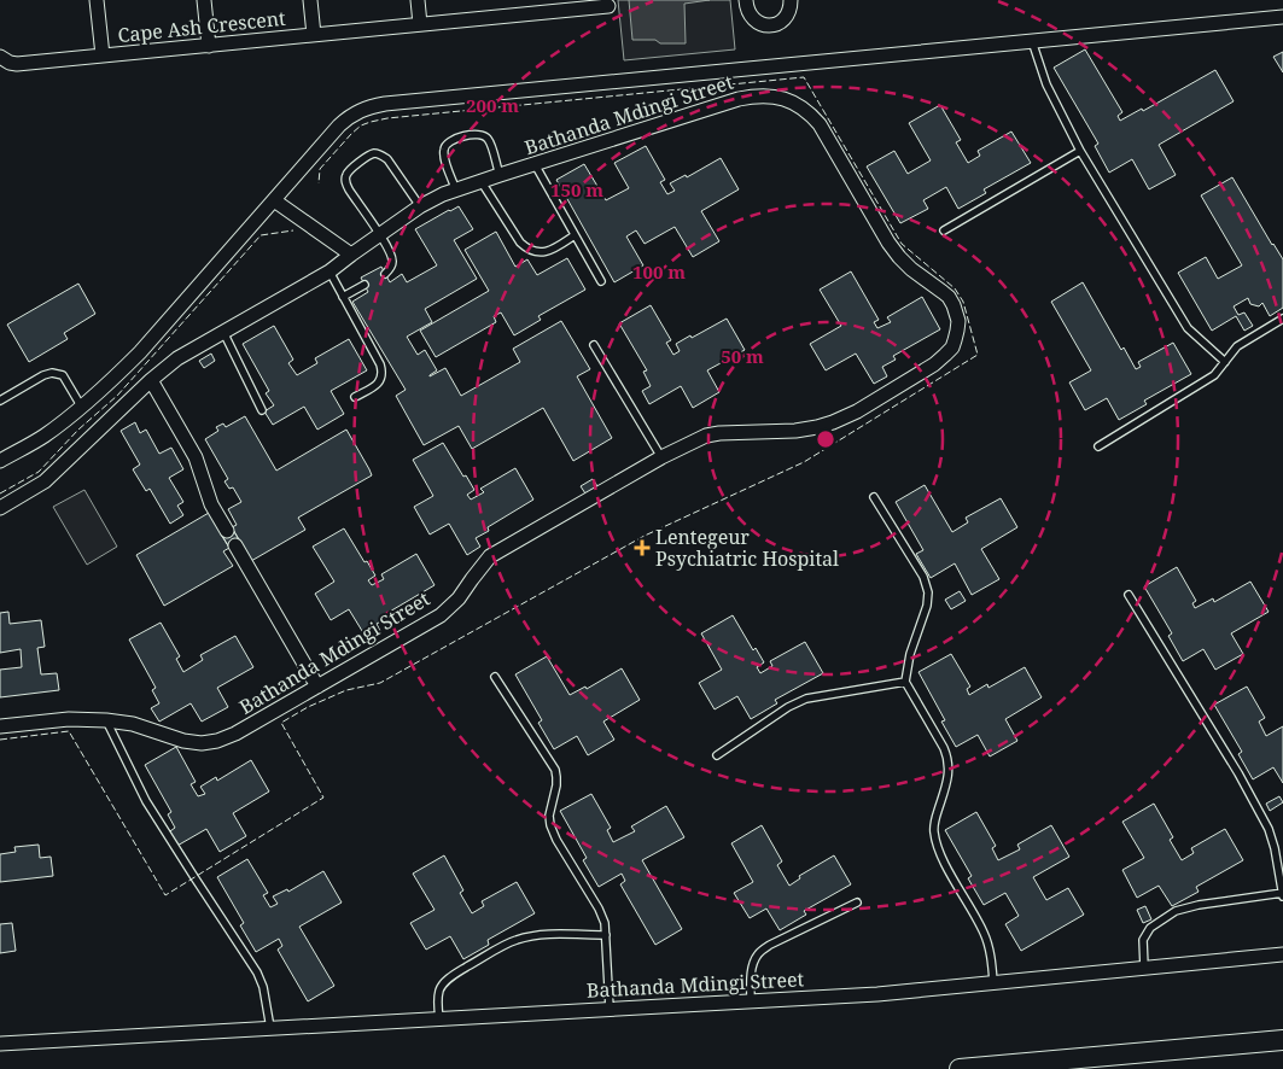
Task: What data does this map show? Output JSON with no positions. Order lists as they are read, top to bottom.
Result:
{
  "streets": {
    "street": ["Cape Ash Crescent", "Bathanda Mdingi Street"]
  },
  "places": {
    "health": ["Lentegeur Psychiatric Hospital"]
  },
  "rings": [
    "200 m",
    "150 m",
    "100 m",
    "50 m"
  ]
}
